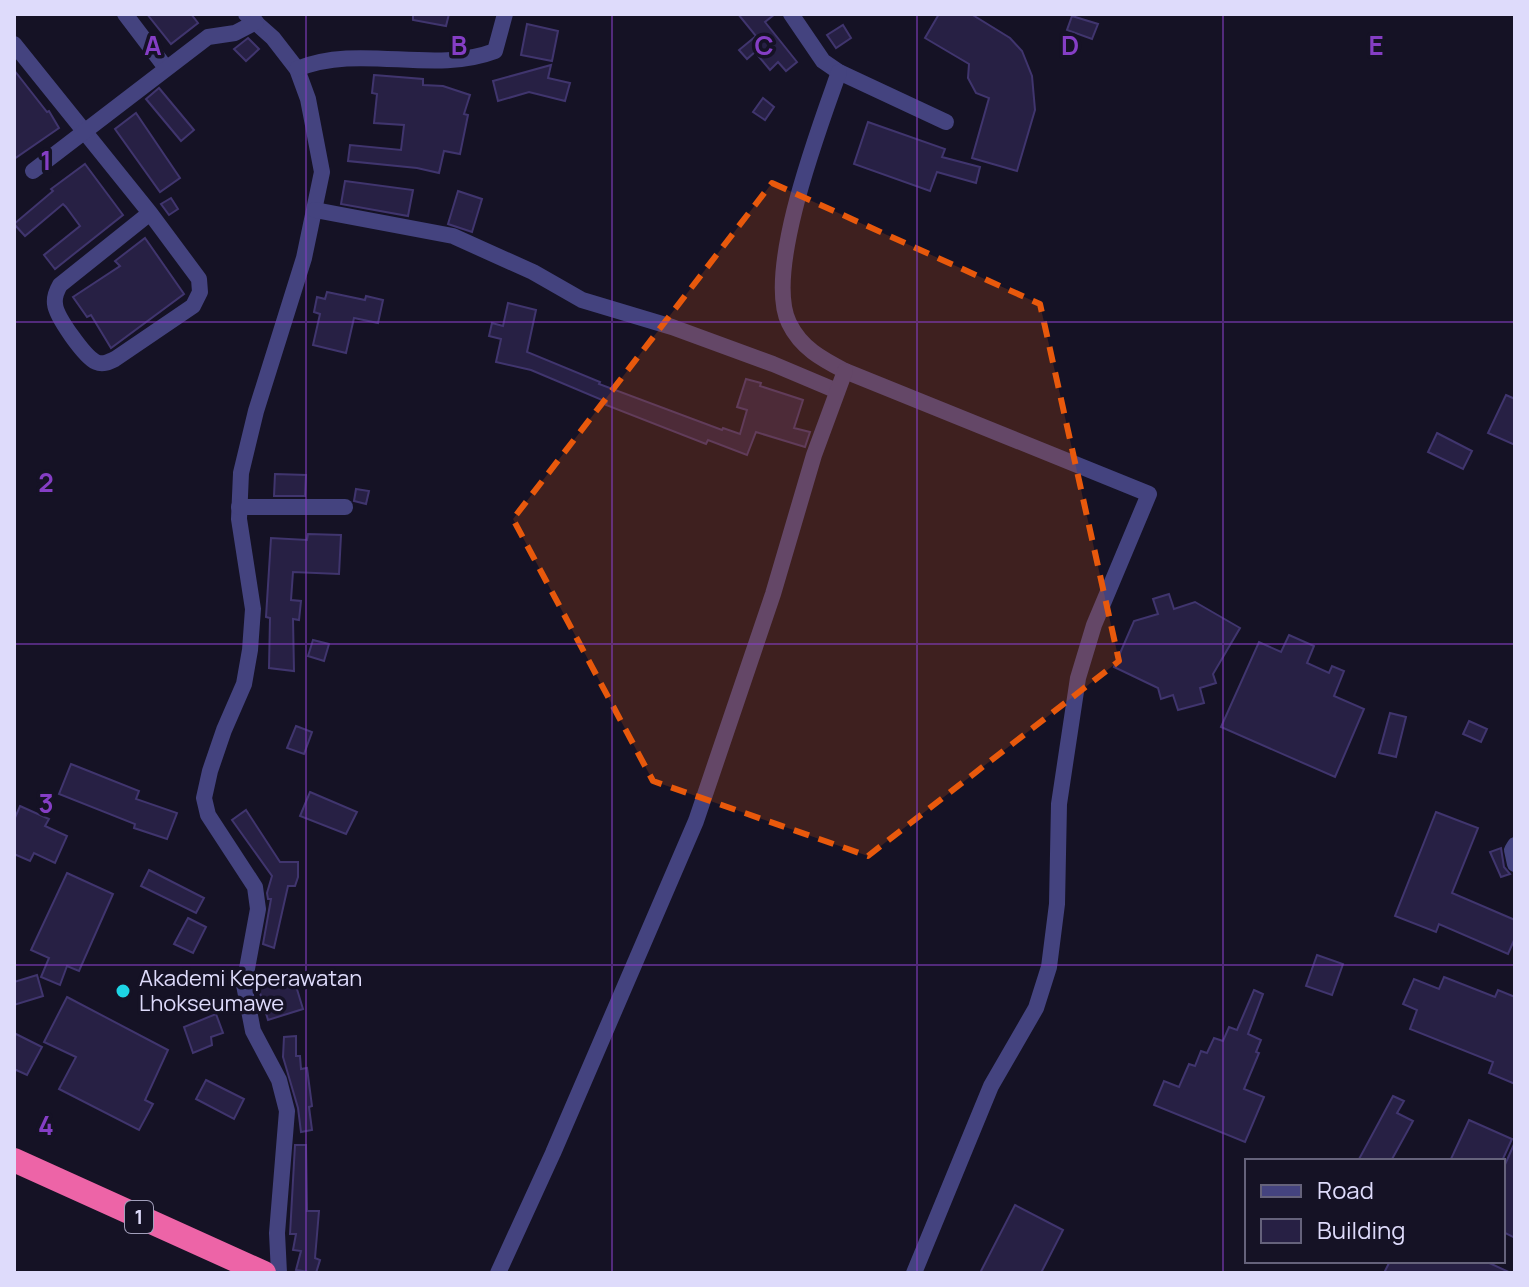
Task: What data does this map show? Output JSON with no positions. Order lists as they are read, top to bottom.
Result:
{
  "streets": {
    "highway": ["1"]
  },
  "places": ["Akademi Keperawatan Lhokseumawe"],
  "legend": ["Road", "Building"],
  "grid": {
    "columns": [
      "A",
      "B",
      "C",
      "D",
      "E"
    ],
    "rows": [
      "1",
      "2",
      "3",
      "4"
    ]
  }
}
